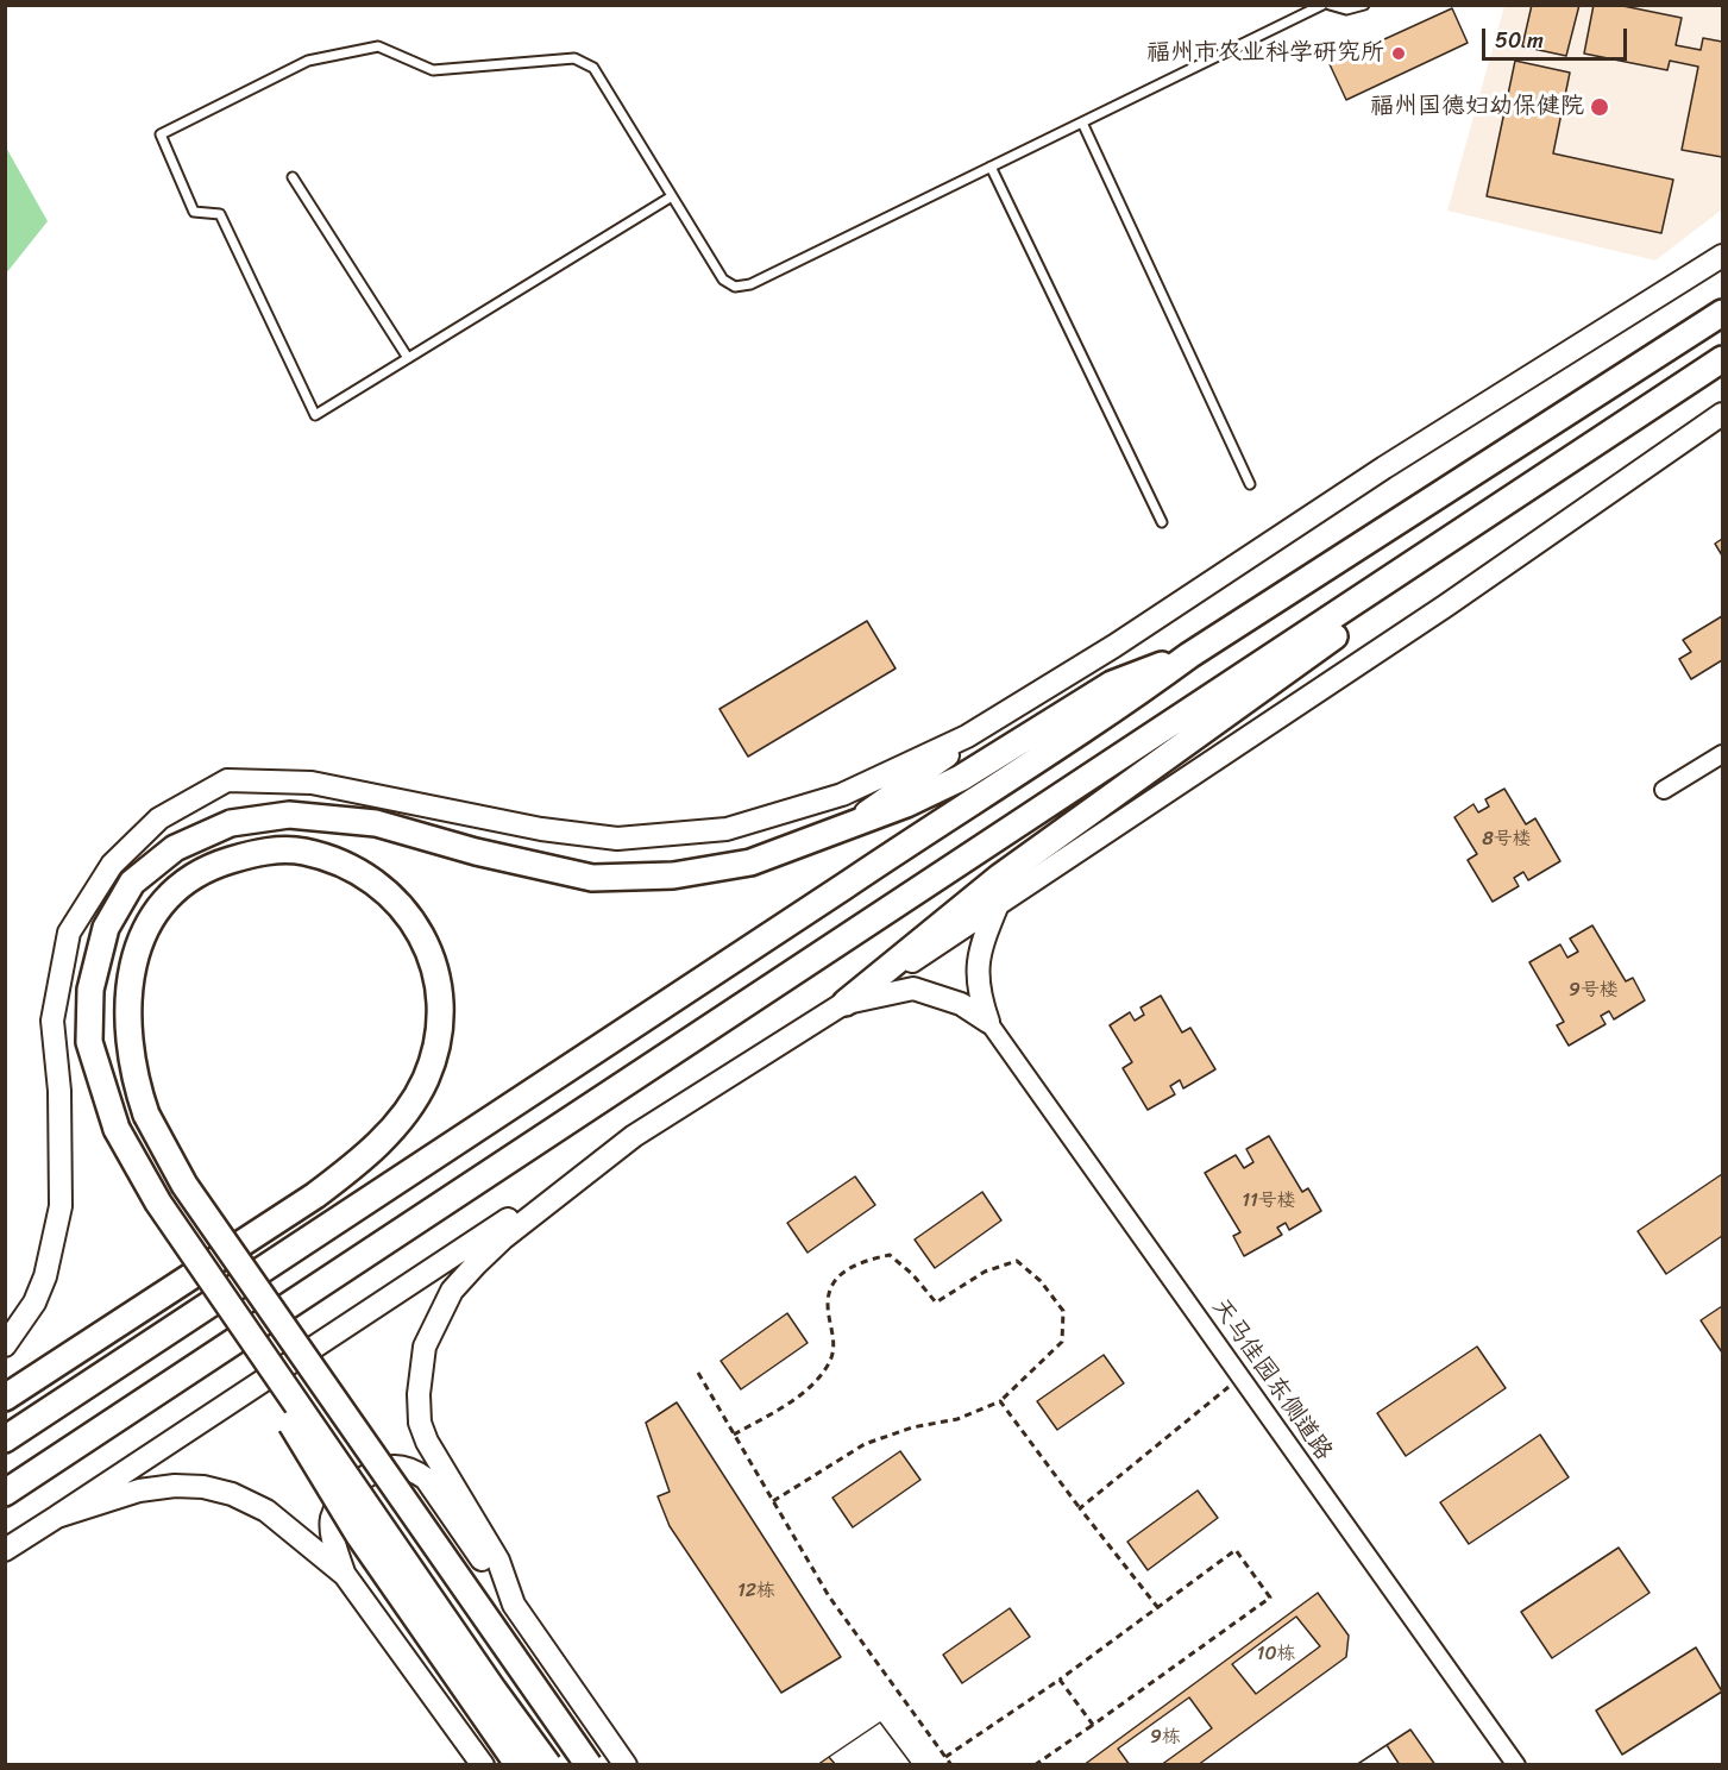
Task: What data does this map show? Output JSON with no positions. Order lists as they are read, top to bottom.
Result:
{
  "streets": {
    "street": ["天马佳园东侧道路"]
  },
  "places": ["福州市农业科学研究所", "福州国德妇幼保健院"],
  "house_numbers": [
    "8号楼",
    "9号楼",
    "11号楼",
    "12栋",
    "10栋",
    "9栋"
  ],
  "scale_bar": "50 m"
}
